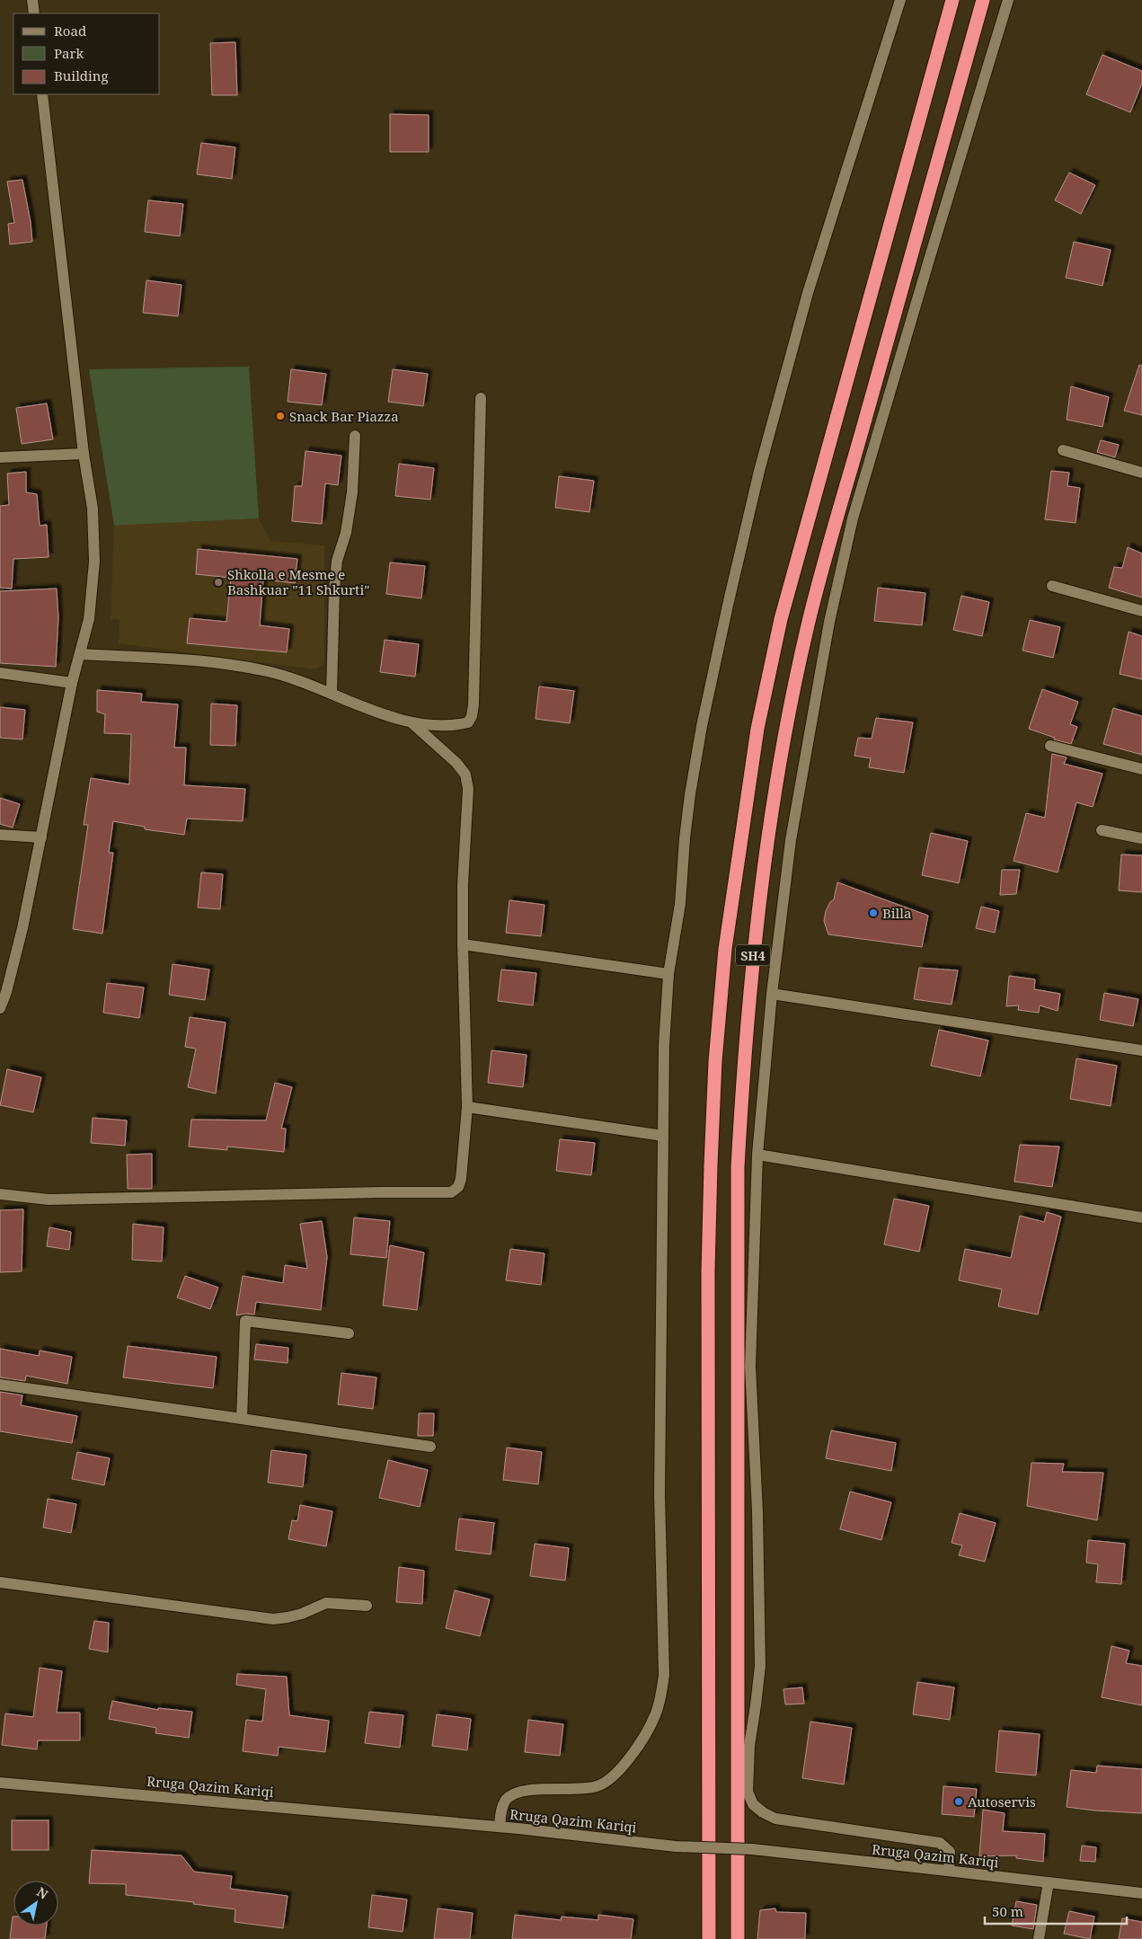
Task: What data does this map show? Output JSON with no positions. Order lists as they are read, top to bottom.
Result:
{
  "streets": {
    "highway": ["SH4"],
    "street": ["Rruga Qazim Kariqi"]
  },
  "places": [
    "Snack Bar Piazza",
    "Shkolla e Mesme e Bashkuar \"11 Shkurti\"",
    "Billa",
    "Autoservis"
  ],
  "legend": ["Road", "Park", "Building"],
  "scale_bar": "50 m",
  "north": "top right"
}
